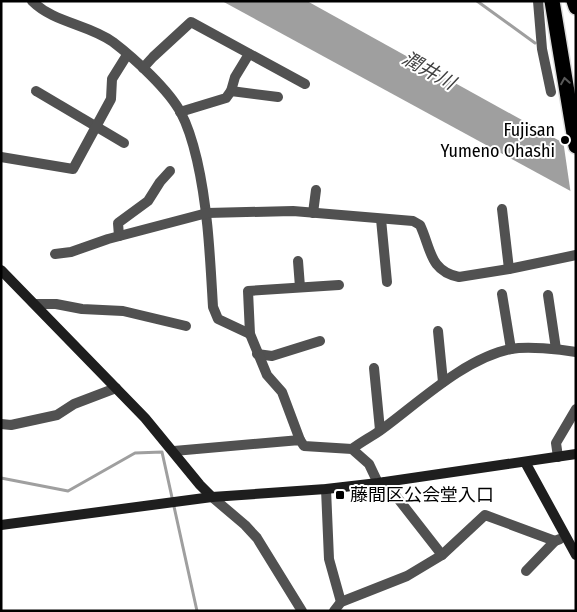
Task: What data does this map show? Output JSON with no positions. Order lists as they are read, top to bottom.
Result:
{
  "water": ["潤井川"],
  "places": {
    "other": ["Fujisan Yumeno Ohashi"],
    "transit": ["藤間区公会堂入口"]
  }
}
